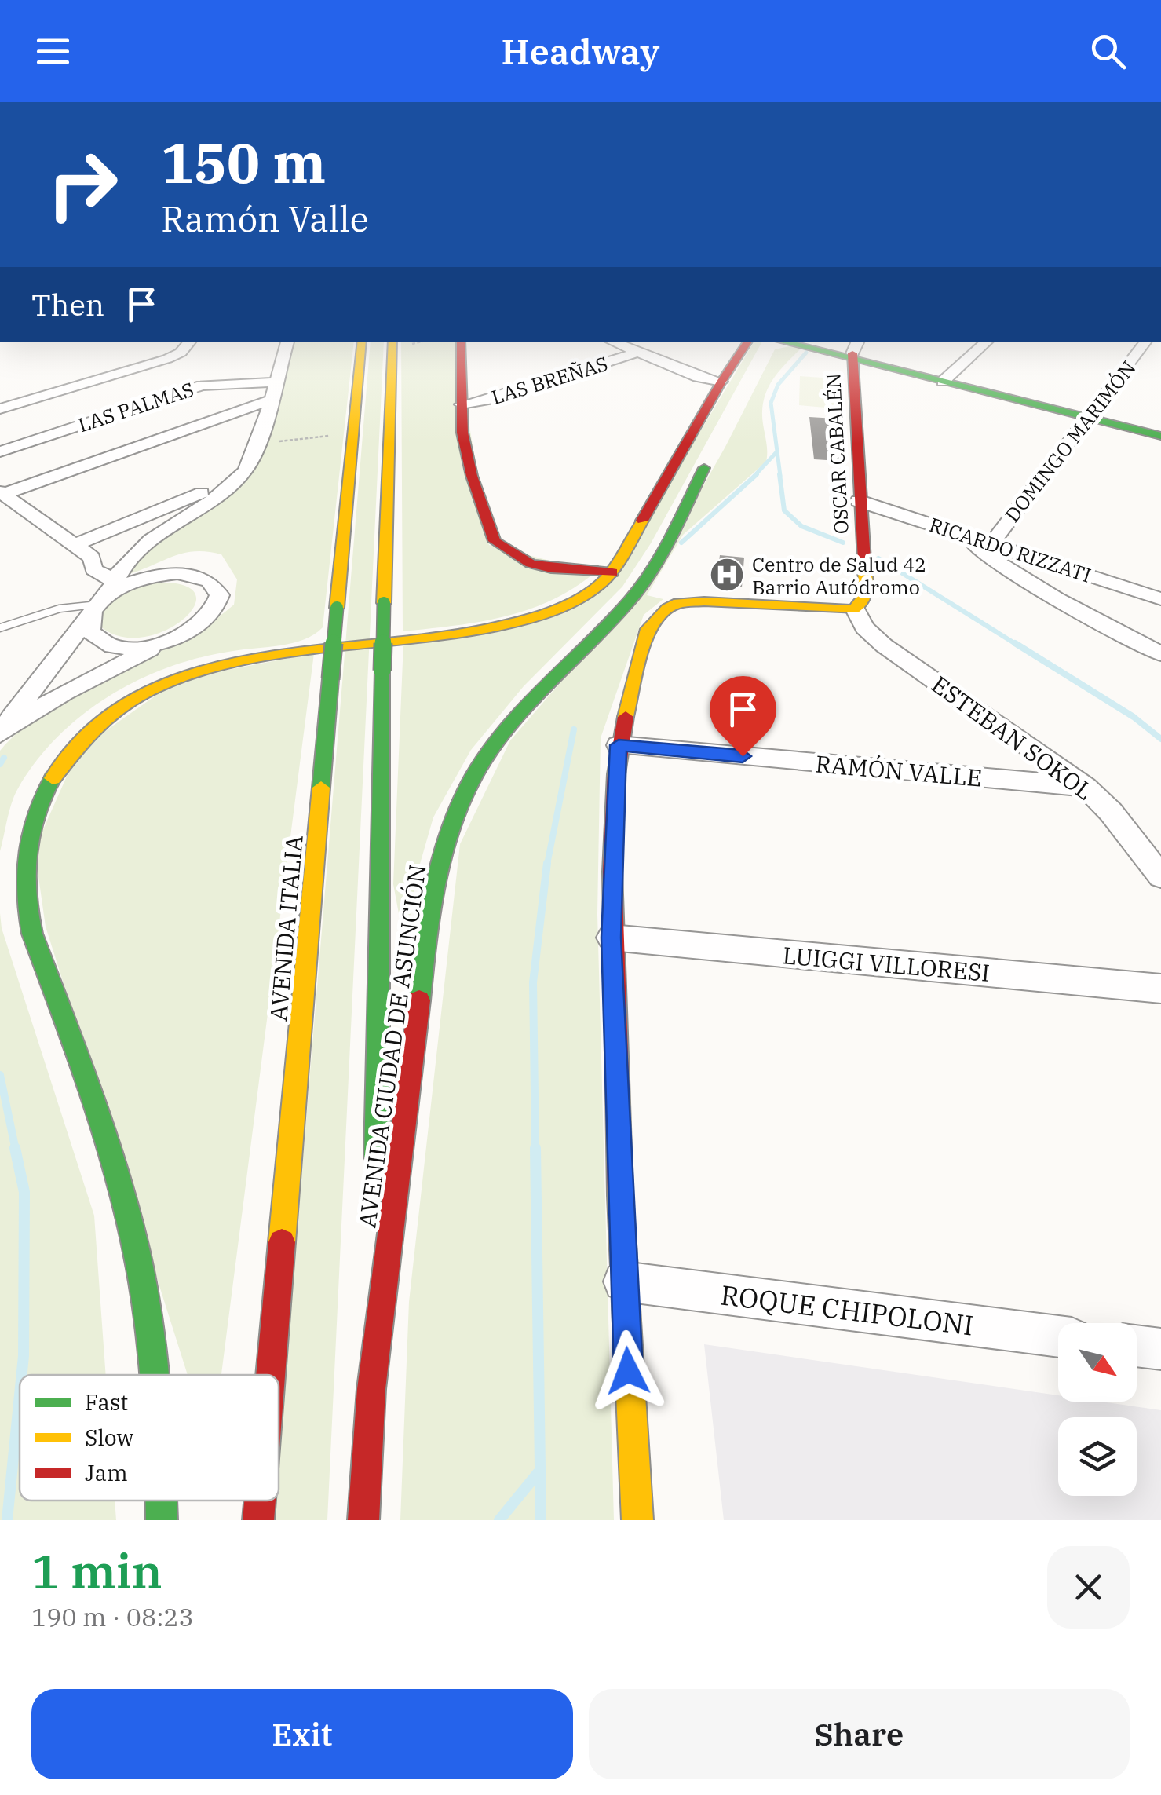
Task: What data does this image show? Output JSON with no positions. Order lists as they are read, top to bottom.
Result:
{
  "streets": {
    "main road": ["OSCAR CABALÉN", "AVENIDA ITALIA", "AVENIDA CIUDAD DE ASUNCIÓN"],
    "street": [
      "LAS BREÑAS",
      "LAS PALMAS",
      "DOMINGO MARIMÓN",
      "RICARDO RIZZATI",
      "ESTEBAN SOKOL",
      "RAMÓN VALLE",
      "LUIGGI VILLORESI",
      "ROQUE CHIPOLONI"
    ]
  },
  "crossings": [
    ["DOMINGO MARIMÓN", "RICARDO RIZZATI"],
    ["OSCAR CABALÉN", "RICARDO RIZZATI"],
    ["OSCAR CABALÉN", "ESTEBAN SOKOL"],
    ["ESTEBAN SOKOL", "RAMÓN VALLE"]
  ],
  "places": {
    "hospital": ["Centro de Salud 42 Barrio Autódromo"]
  },
  "legend": ["Fast", "Slow", "Jam"],
  "north": "bottom right",
  "page": {
    "header": "Headway",
    "turn": ["150 m", "Ramón Valle"],
    "then": "Then",
    "heading": ["1 min", "190 m · 08:23"],
    "buttons": ["Exit", "Share"]
  }
}
